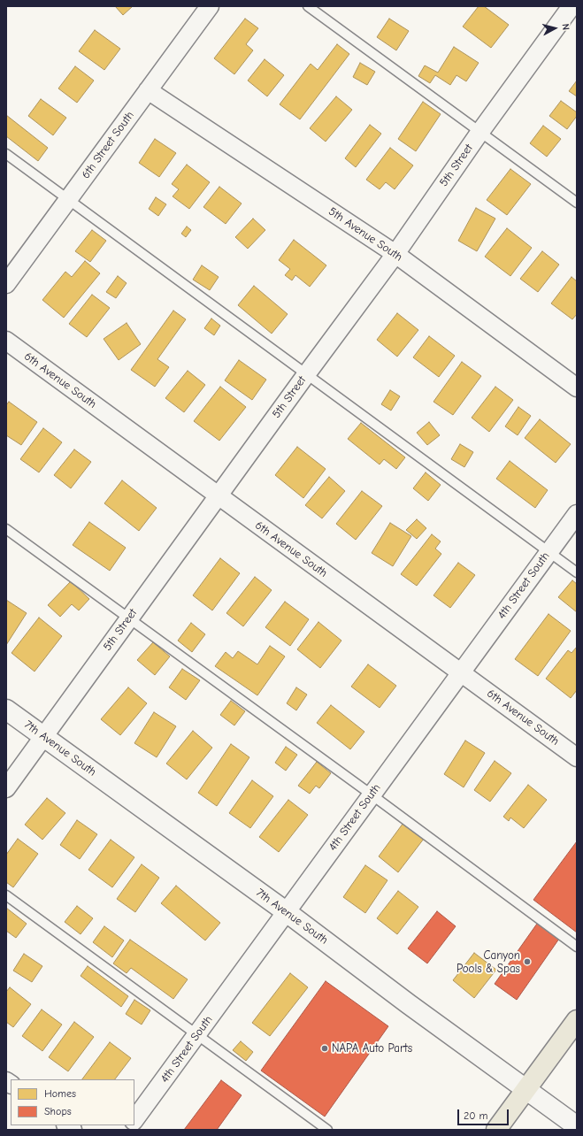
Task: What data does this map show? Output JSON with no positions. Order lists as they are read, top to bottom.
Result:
{
  "streets": {
    "street": [
      "6th Street South",
      "5th Street",
      "5th Avenue South",
      "6th Avenue South",
      "4th Street South",
      "7th Avenue South"
    ]
  },
  "crossings": [
    ["6th Street South", "5th Avenue South"],
    ["5th Street", "5th Avenue South"],
    ["5th Street", "6th Avenue South"],
    ["5th Street", "7th Avenue South"],
    ["6th Avenue South", "4th Street South"],
    ["4th Street South", "7th Avenue South"]
  ],
  "places": ["Canyon Pools & Spas", "NAPA Auto Parts"],
  "legend": ["Homes", "Shops"],
  "scale_bar": "20 m",
  "north": "right"
}
